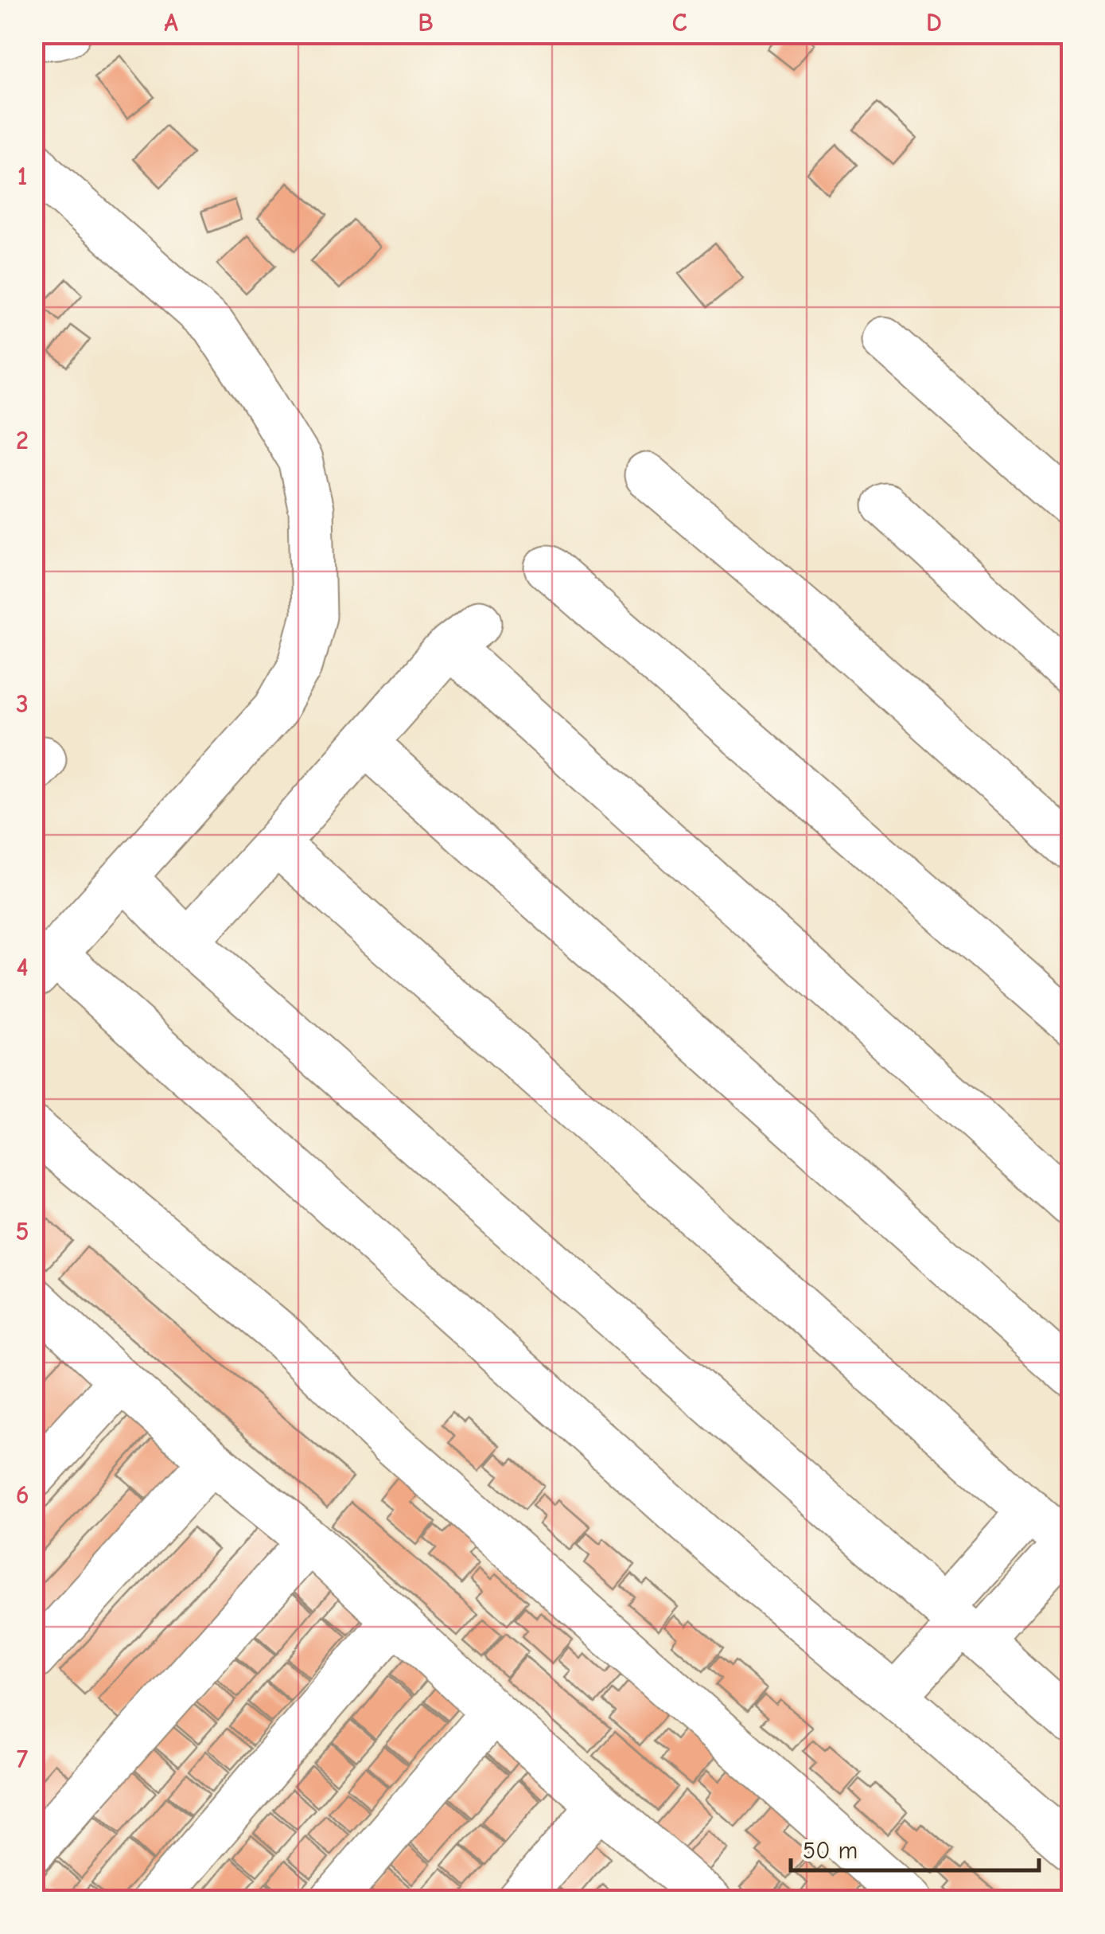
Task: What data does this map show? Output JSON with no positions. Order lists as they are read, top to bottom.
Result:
{
  "scale_bar": "50 m",
  "grid": {
    "columns": [
      "A",
      "B",
      "C",
      "D"
    ],
    "rows": [
      "1",
      "2",
      "3",
      "4",
      "5",
      "6",
      "7"
    ]
  }
}
